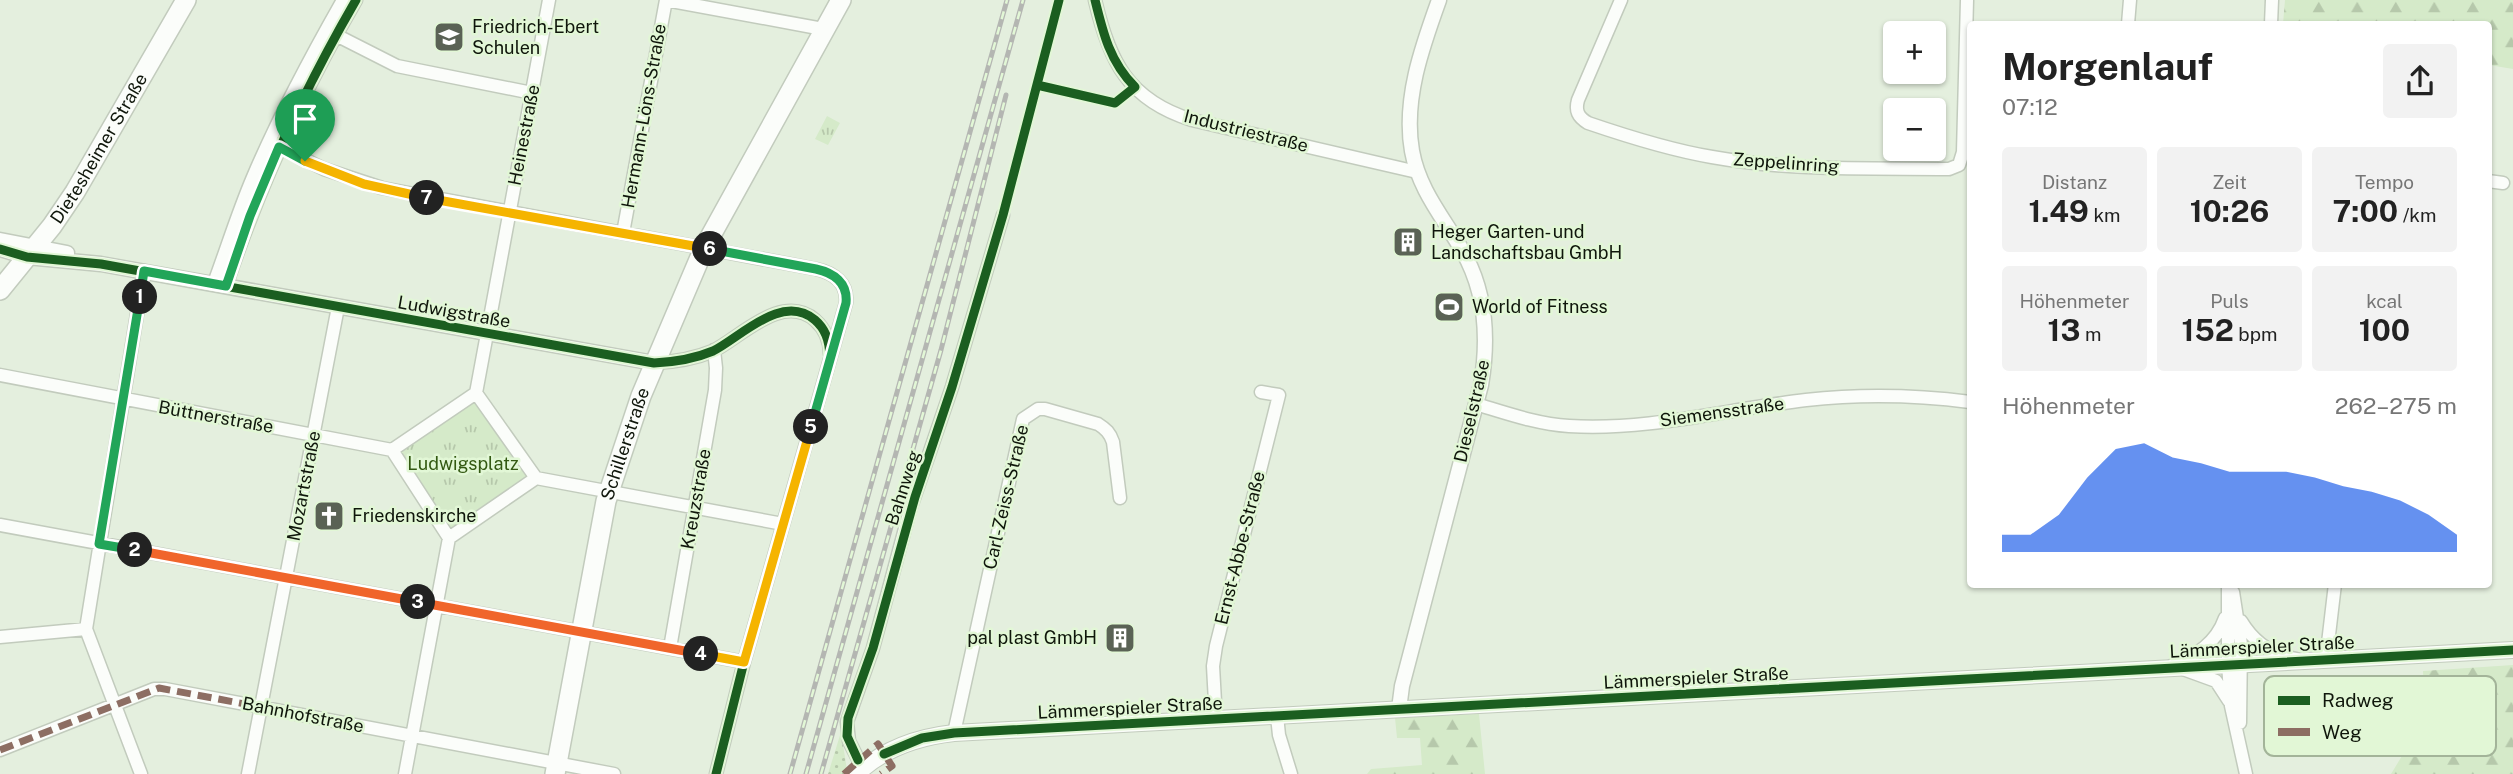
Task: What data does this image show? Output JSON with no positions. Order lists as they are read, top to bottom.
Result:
{
  "streets": {
    "main road": ["Dietesheimer Straße", "Schillerstraße", "Lämmerspieler Straße"],
    "street": [
      "Hermann-Löns-Straße",
      "Industriestraße",
      "Heinestraße",
      "Zeppelinring",
      "Ludwigstraße",
      "Dieselstraße",
      "Siemensstraße",
      "Büttnerstraße",
      "Mozartstraße",
      "Bahnweg",
      "Carl-Zeiss-Straße",
      "Kreuzstraße",
      "Ernst-Abbe-Straße",
      "Bahnhofstraße"
    ]
  },
  "crossings": [
    ["Industriestraße", "Dieselstraße"],
    ["Heinestraße", "Ludwigstraße"],
    ["Dietesheimer Straße", "Ludwigstraße"],
    ["Ludwigstraße", "Schillerstraße"],
    ["Ludwigstraße", "Mozartstraße"],
    ["Ludwigstraße", "Kreuzstraße"],
    ["Dieselstraße", "Siemensstraße"],
    ["Dieselstraße", "Lämmerspieler Straße"],
    ["Büttnerstraße", "Mozartstraße"],
    ["Schillerstraße", "Bahnhofstraße"],
    ["Mozartstraße", "Bahnhofstraße"],
    ["Bahnweg", "Lämmerspieler Straße"],
    ["Carl-Zeiss-Straße", "Lämmerspieler Straße"],
    ["Ernst-Abbe-Straße", "Lämmerspieler Straße"]
  ],
  "parks": ["Ludwigsplatz"],
  "places": {
    "school or university": ["Friedrich-Ebert Schulen"],
    "building": ["Heger Garten- und Landschaftsbau GmbH", "pal plast GmbH"],
    "sports": ["World of Fitness"],
    "church": ["Friedenskirche"]
  },
  "legend": ["Radweg", "Weg"],
  "page": {
    "map_buttons": ["+", "−"],
    "heading": ["Morgenlauf", "07:12"],
    "stats": [
      ["Distanz", "1.49 km"],
      ["Zeit", "10:26"],
      ["Tempo", "7:00 /km"],
      ["Höhenmeter", "13 m"],
      ["Puls", "152 bpm"],
      ["kcal", "100"]
    ],
    "pins": [
      "7",
      "6",
      "1",
      "5",
      "2",
      "3",
      "4"
    ],
    "chart": ["Höhenmeter", "262–275 m"]
  }
}
